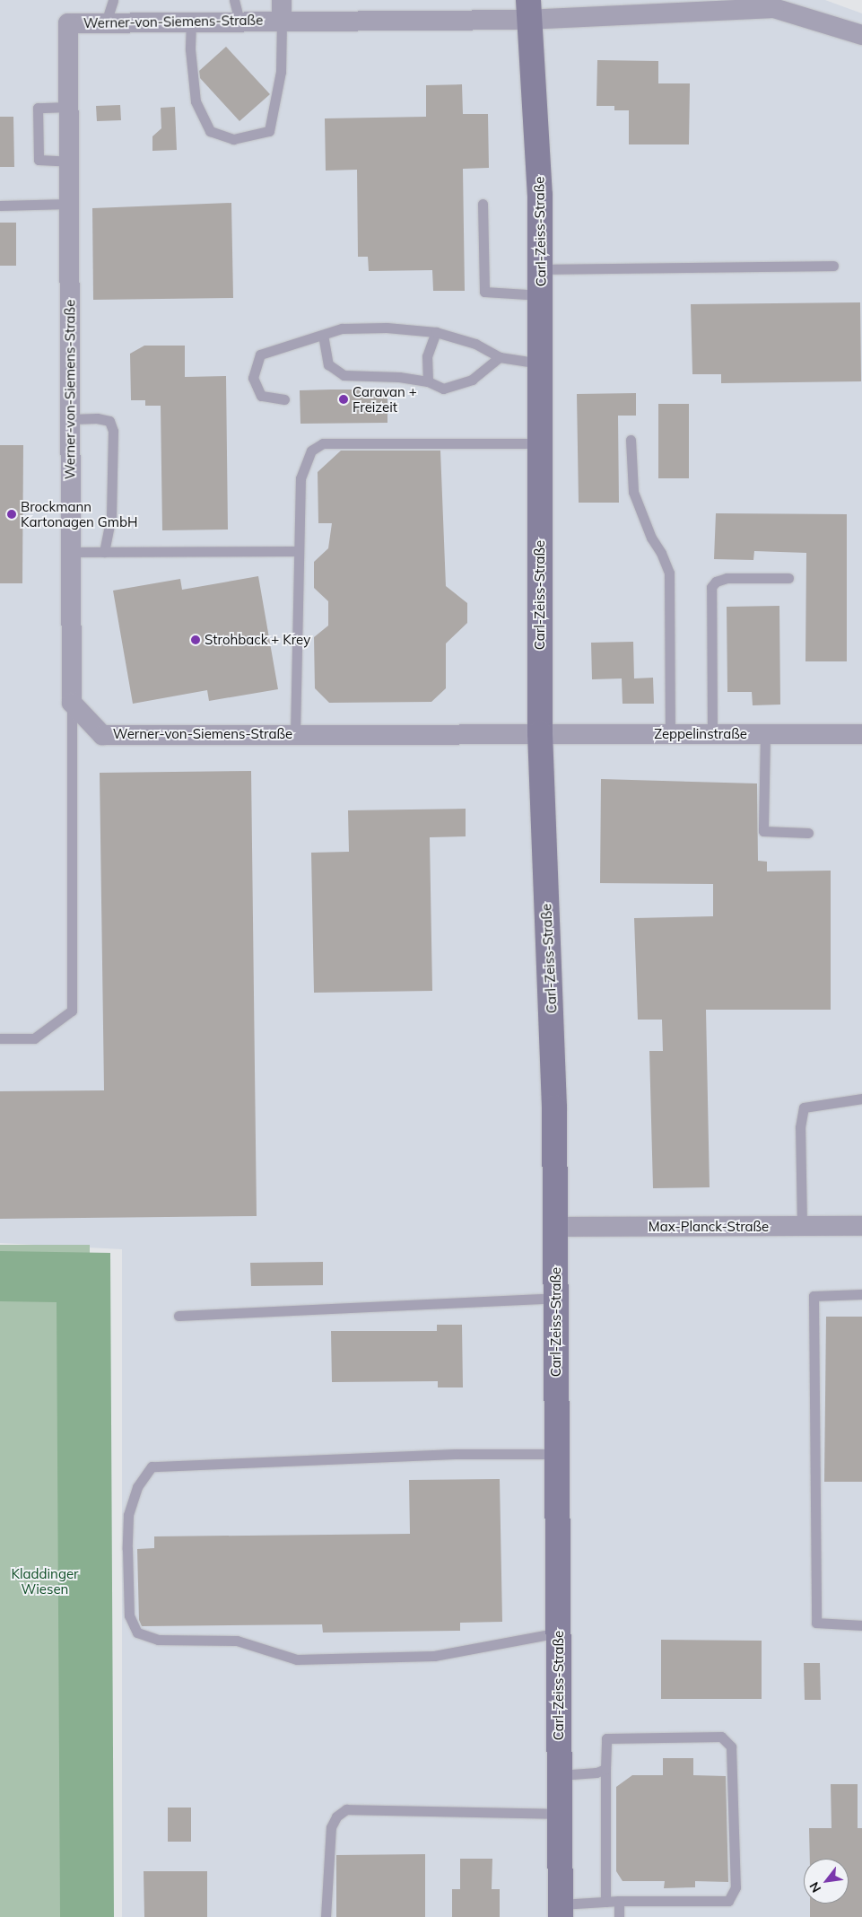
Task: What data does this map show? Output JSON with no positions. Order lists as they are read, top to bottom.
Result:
{
  "streets": {
    "main road": ["Carl-Zeiss-Straße"],
    "street": ["Werner-von-Siemens-Straße", "Zeppelinstraße", "Max-Planck-Straße"]
  },
  "crossings": [
    ["Werner-von-Siemens-Straße", "Carl-Zeiss-Straße"],
    ["Werner-von-Siemens-Straße", "Zeppelinstraße"],
    ["Carl-Zeiss-Straße", "Zeppelinstraße"],
    ["Carl-Zeiss-Straße", "Max-Planck-Straße"]
  ],
  "parks": ["Kladdinger Wiesen"],
  "places": ["Caravan + Freizeit", "Brockmann Kartonagen GmbH", "Strohback + Krey"],
  "north": "bottom left"
}
